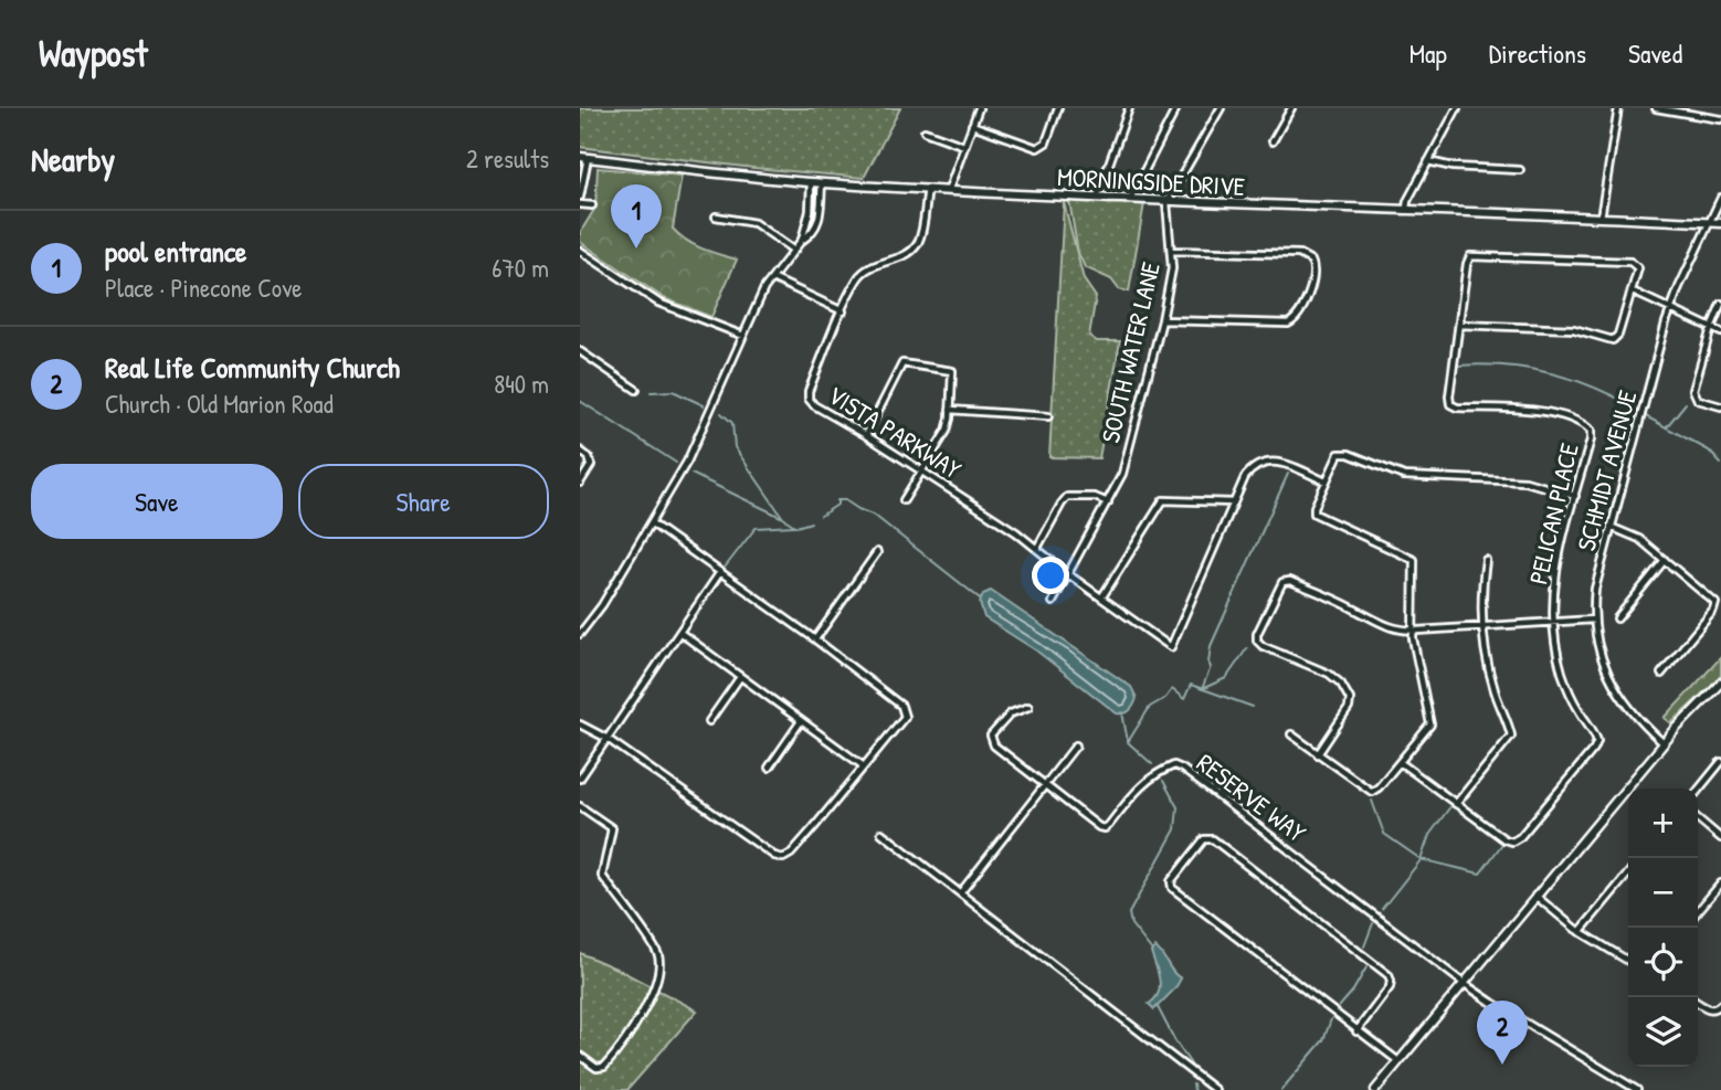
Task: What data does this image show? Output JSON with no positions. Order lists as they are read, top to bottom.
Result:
{
  "streets": {
    "street": [
      "MORNINGSIDE DRIVE",
      "SOUTH WATER LANE",
      "VISTA PARKWAY",
      "SCHMIDT AVENUE",
      "PELICAN PLACE",
      "RESERVE WAY"
    ]
  },
  "crossings": [
    ["MORNINGSIDE DRIVE", "SOUTH WATER LANE"],
    ["MORNINGSIDE DRIVE", "VISTA PARKWAY"],
    ["MORNINGSIDE DRIVE", "SCHMIDT AVENUE"],
    ["SOUTH WATER LANE", "VISTA PARKWAY"]
  ],
  "page": {
    "header": "Waypost",
    "nav": ["Map", "Directions", "Saved"],
    "heading": ["Nearby", "2 results"],
    "pins": ["1", "2"],
    "list": [
      {
        "mark": "1",
        "name": "pool entrance",
        "note": "Place · Pinecone Cove",
        "value": "670 m"
      },
      {
        "mark": "2",
        "name": "Real Life Community Church",
        "note": "Church · Old Marion Road",
        "value": "840 m"
      }
    ],
    "buttons": ["Save", "Share"],
    "map_buttons": ["+", "−"]
  }
}
